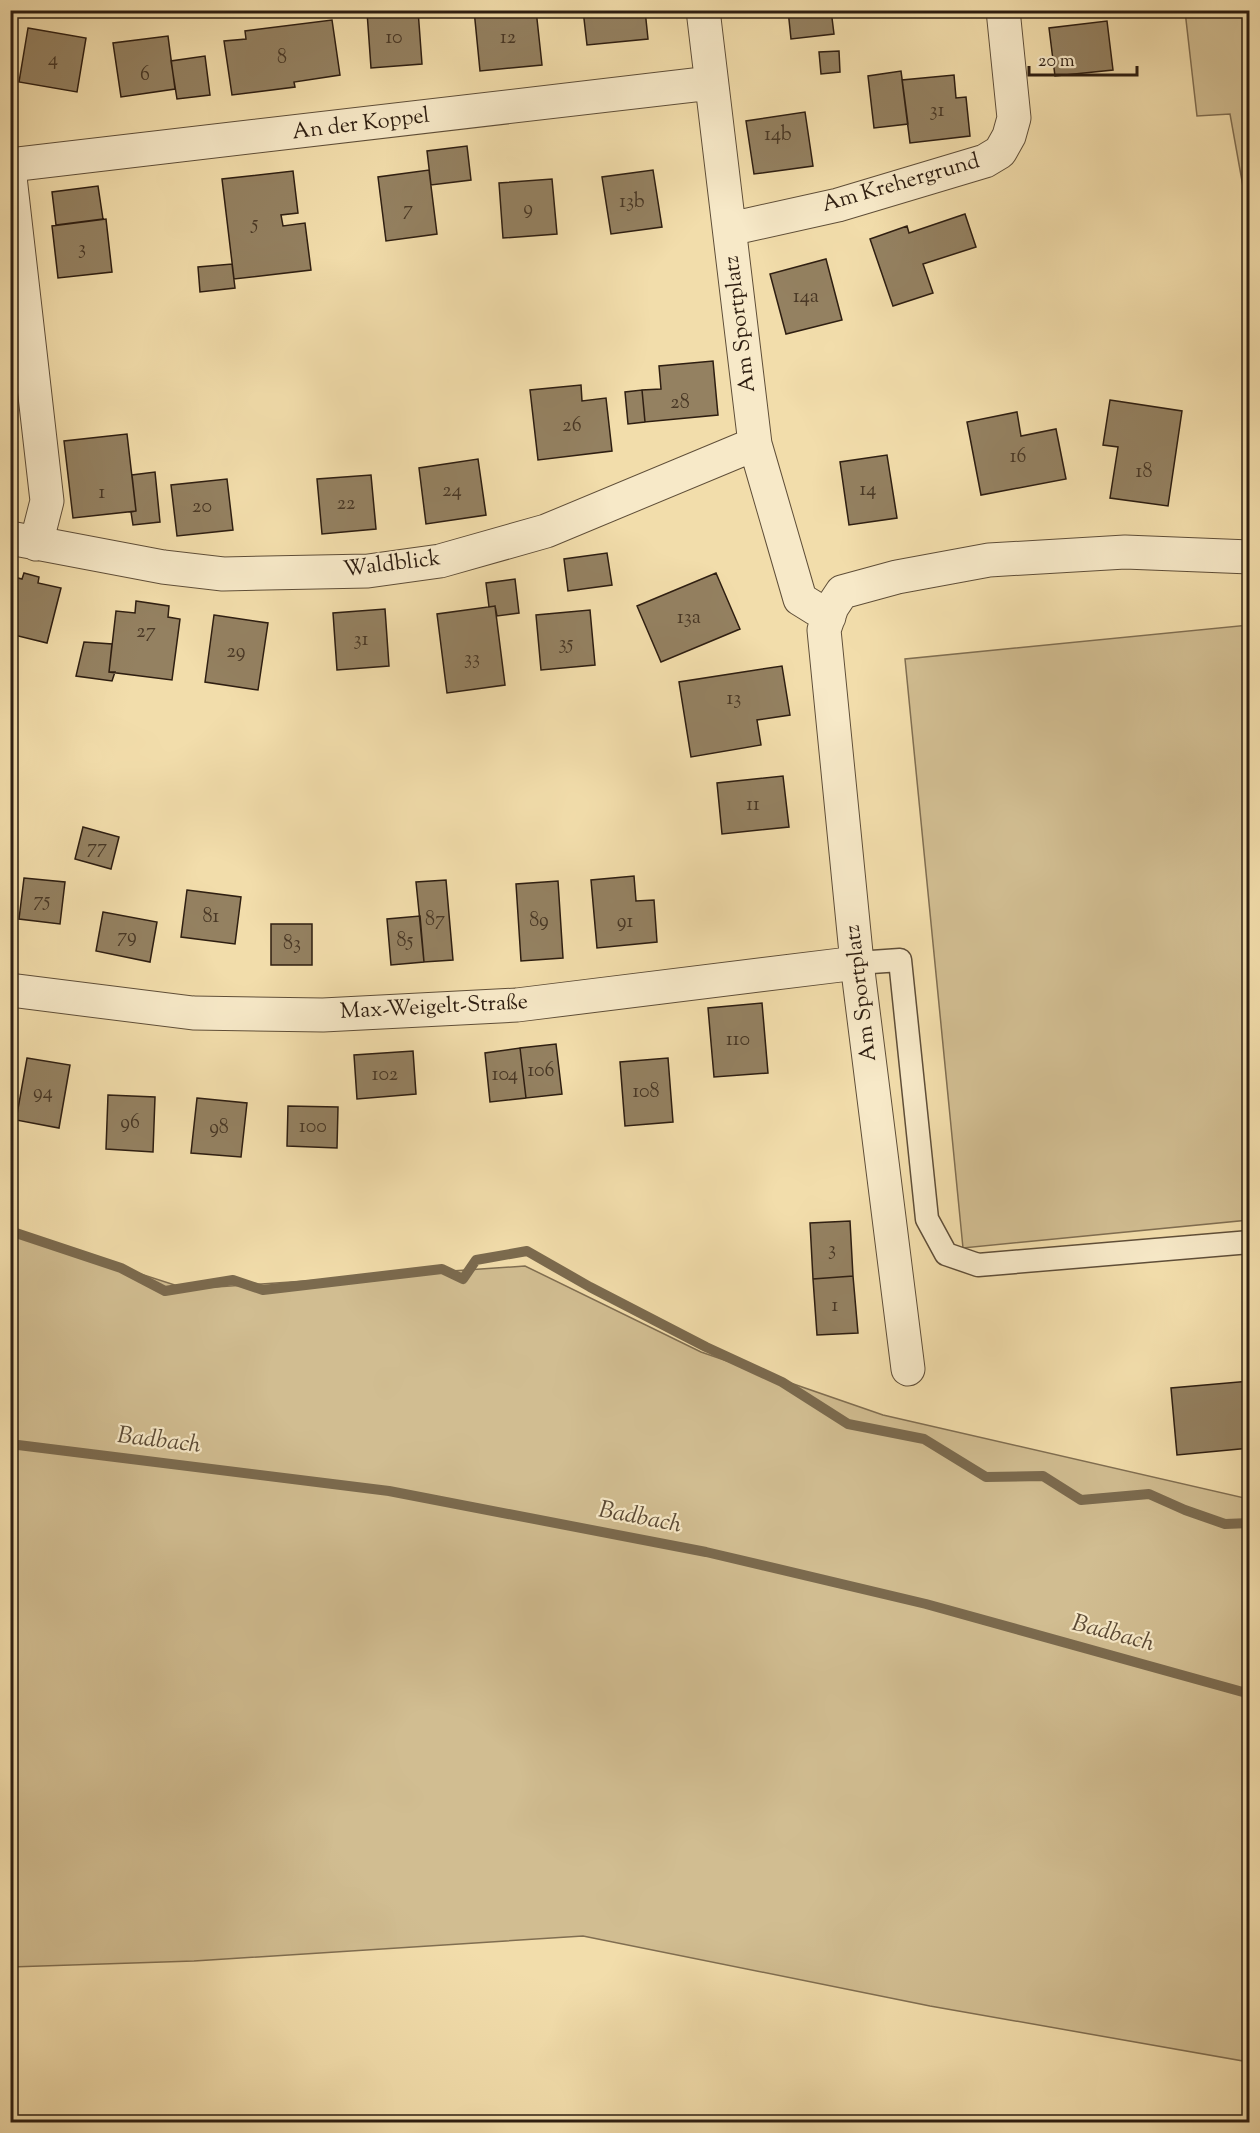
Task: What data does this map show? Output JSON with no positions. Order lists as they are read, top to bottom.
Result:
{
  "streets": {
    "street": [
      "An der Koppel",
      "Am Krehergrund",
      "Am Sportplatz",
      "Waldblick",
      "Max-Weigelt-Straße"
    ]
  },
  "crossings": [
    ["An der Koppel", "Am Sportplatz"],
    ["Am Krehergrund", "Am Sportplatz"],
    ["Am Sportplatz", "Waldblick"],
    ["Am Sportplatz", "Max-Weigelt-Straße"]
  ],
  "water": ["Badbach"],
  "house_numbers": [
    "10",
    "12",
    "8",
    "4",
    "6",
    "31",
    "14b",
    "13b",
    "9",
    "7",
    "5",
    "3",
    "14a",
    "28",
    "26",
    "16",
    "18",
    "14",
    "24",
    "1",
    "22",
    "20",
    "13a",
    "27",
    "31",
    "35",
    "29",
    "33",
    "13",
    "11",
    "77",
    "75",
    "81",
    "87",
    "89",
    "91",
    "79",
    "85",
    "83",
    "110",
    "106",
    "102",
    "104",
    "108",
    "94",
    "96",
    "100",
    "98",
    "3",
    "1"
  ],
  "scale_bar": "20 m"
}
